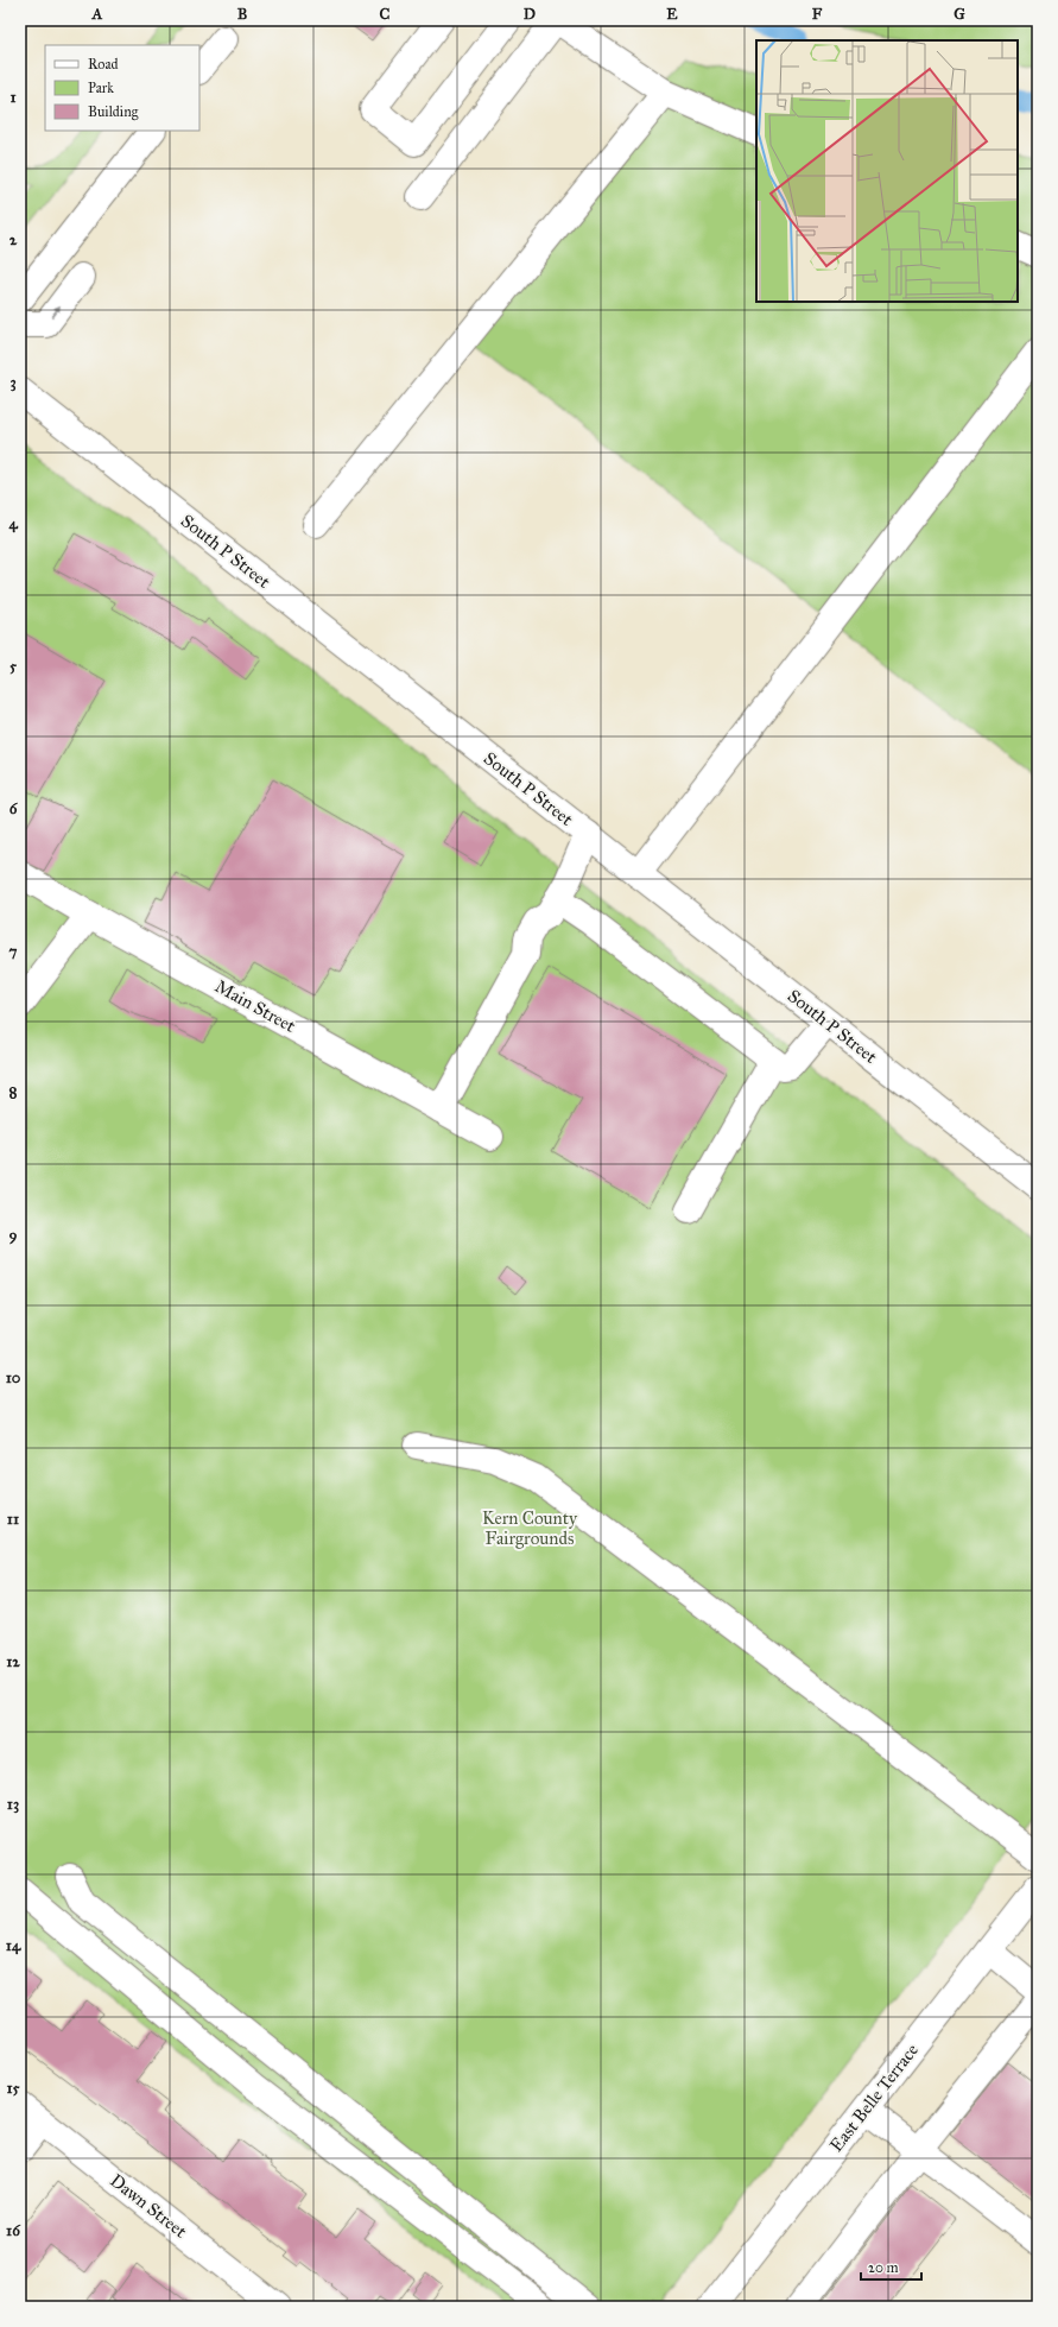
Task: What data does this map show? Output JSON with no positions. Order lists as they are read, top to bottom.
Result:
{
  "streets": {
    "street": [
      "South P Street",
      "Main Street",
      "East Belle Terrace",
      "Dawn Street"
    ]
  },
  "parks": ["Kern County Fairgrounds"],
  "legend": ["Road", "Park", "Building"],
  "scale_bar": "20 m",
  "grid": {
    "columns": [
      "A",
      "B",
      "C",
      "D",
      "E",
      "F",
      "G"
    ],
    "rows": [
      "1",
      "2",
      "3",
      "4",
      "5",
      "6",
      "7",
      "8",
      "9",
      "10",
      "11",
      "12",
      "13",
      "14",
      "15",
      "16"
    ]
  }
}
